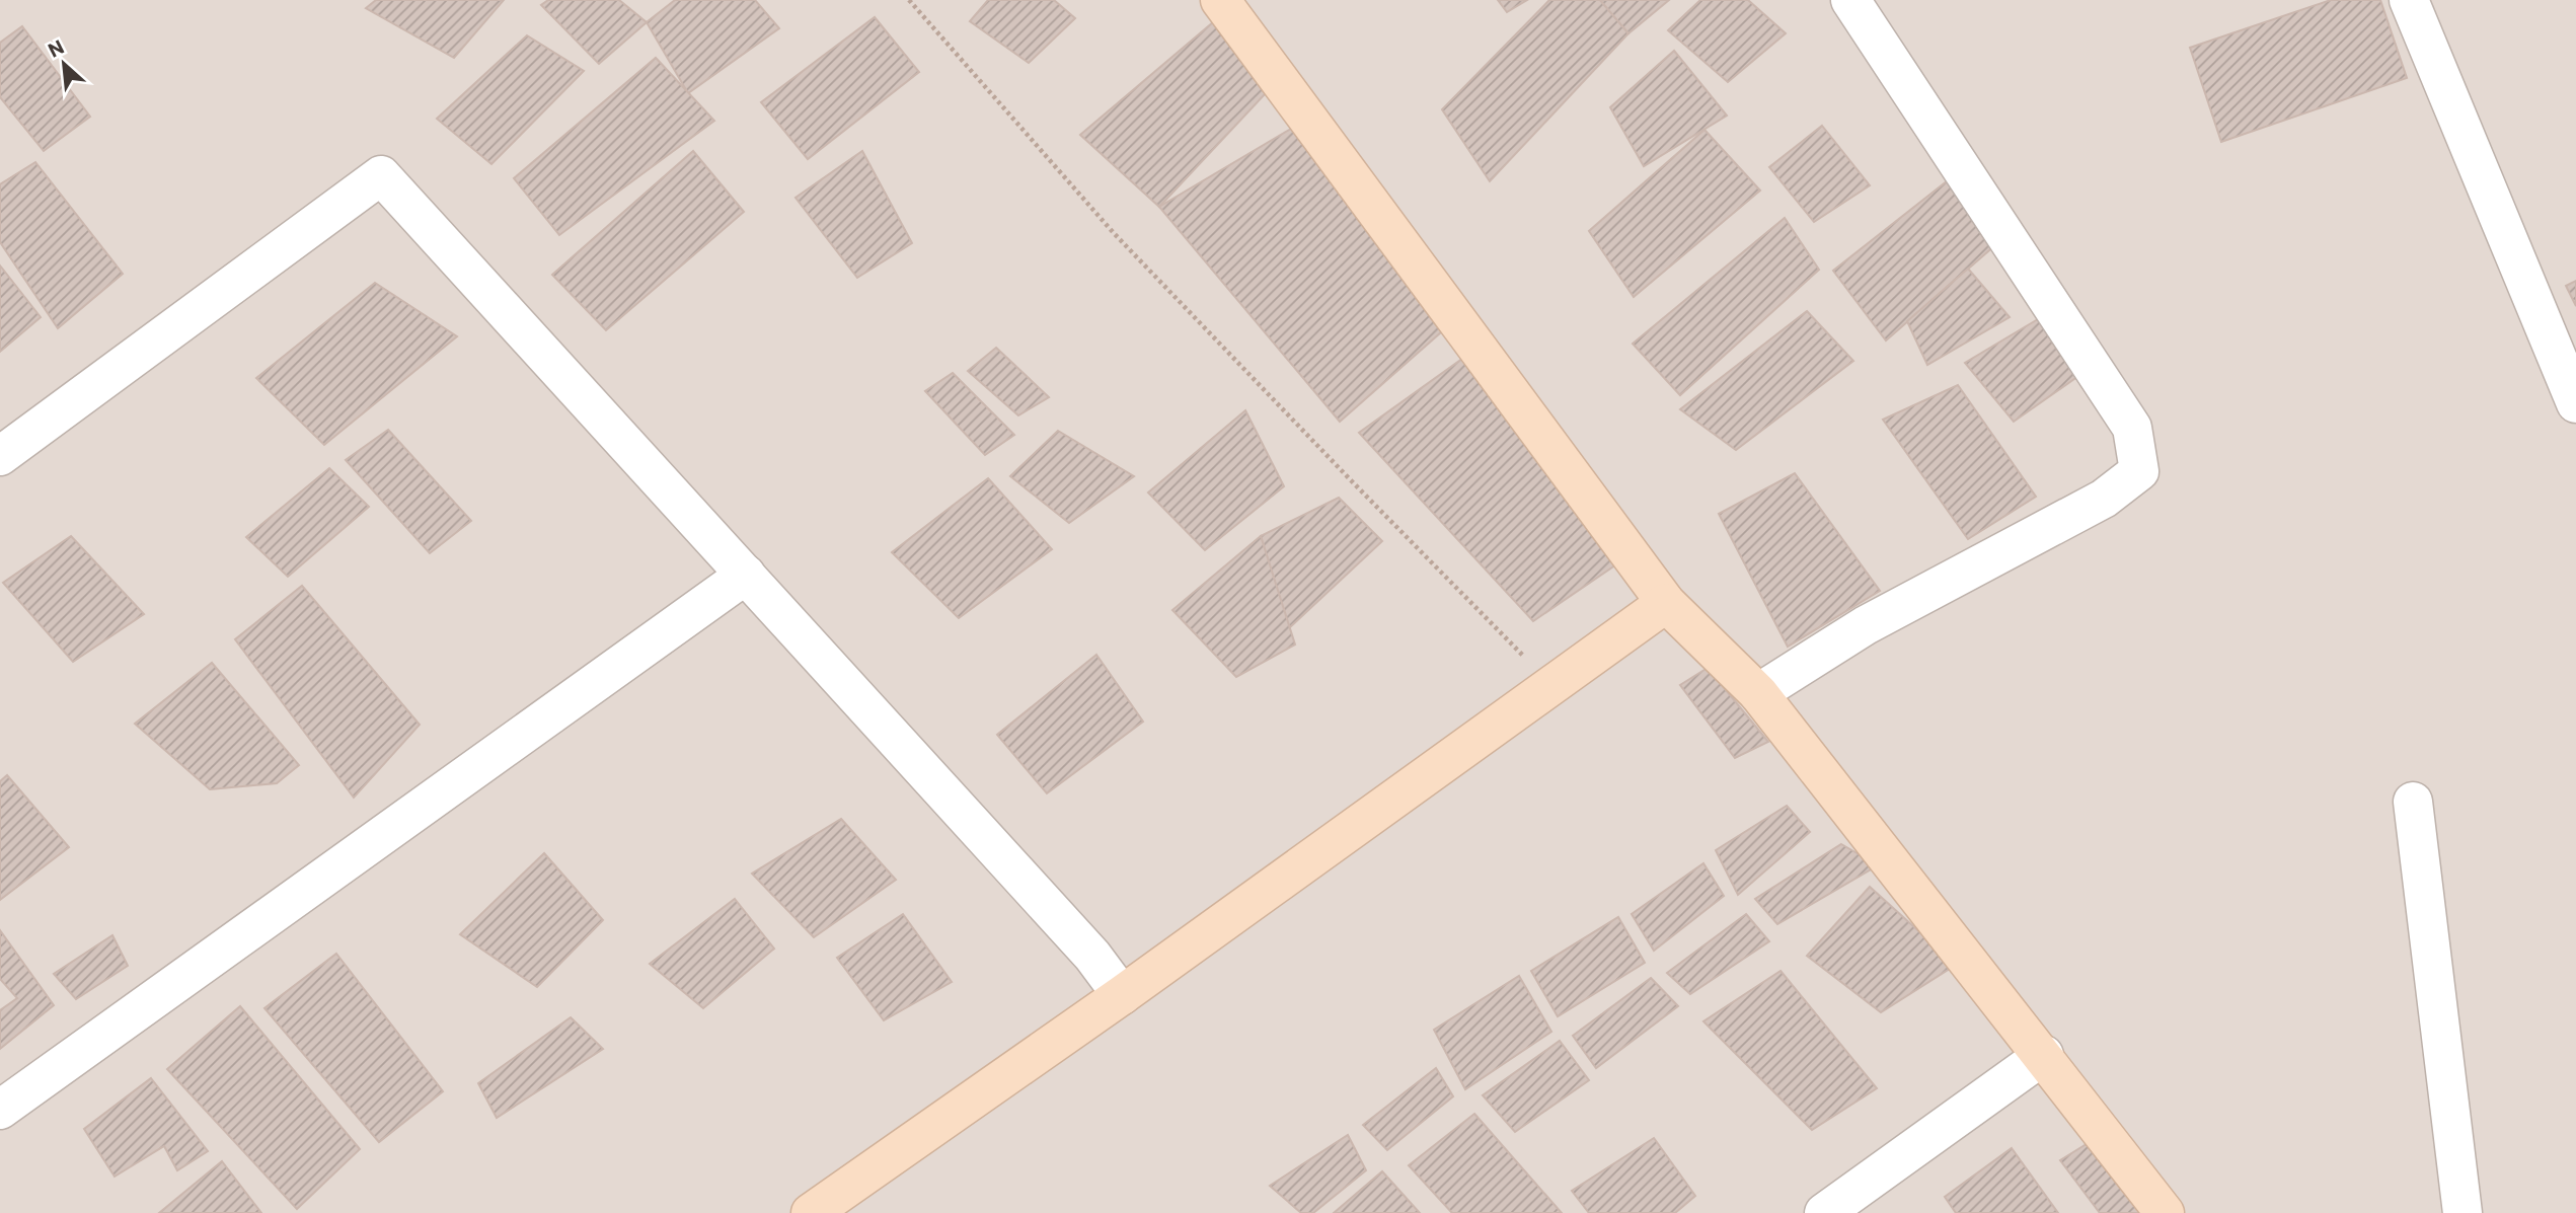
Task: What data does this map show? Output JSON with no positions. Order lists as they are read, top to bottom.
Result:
{
  "north": "top left"
}
